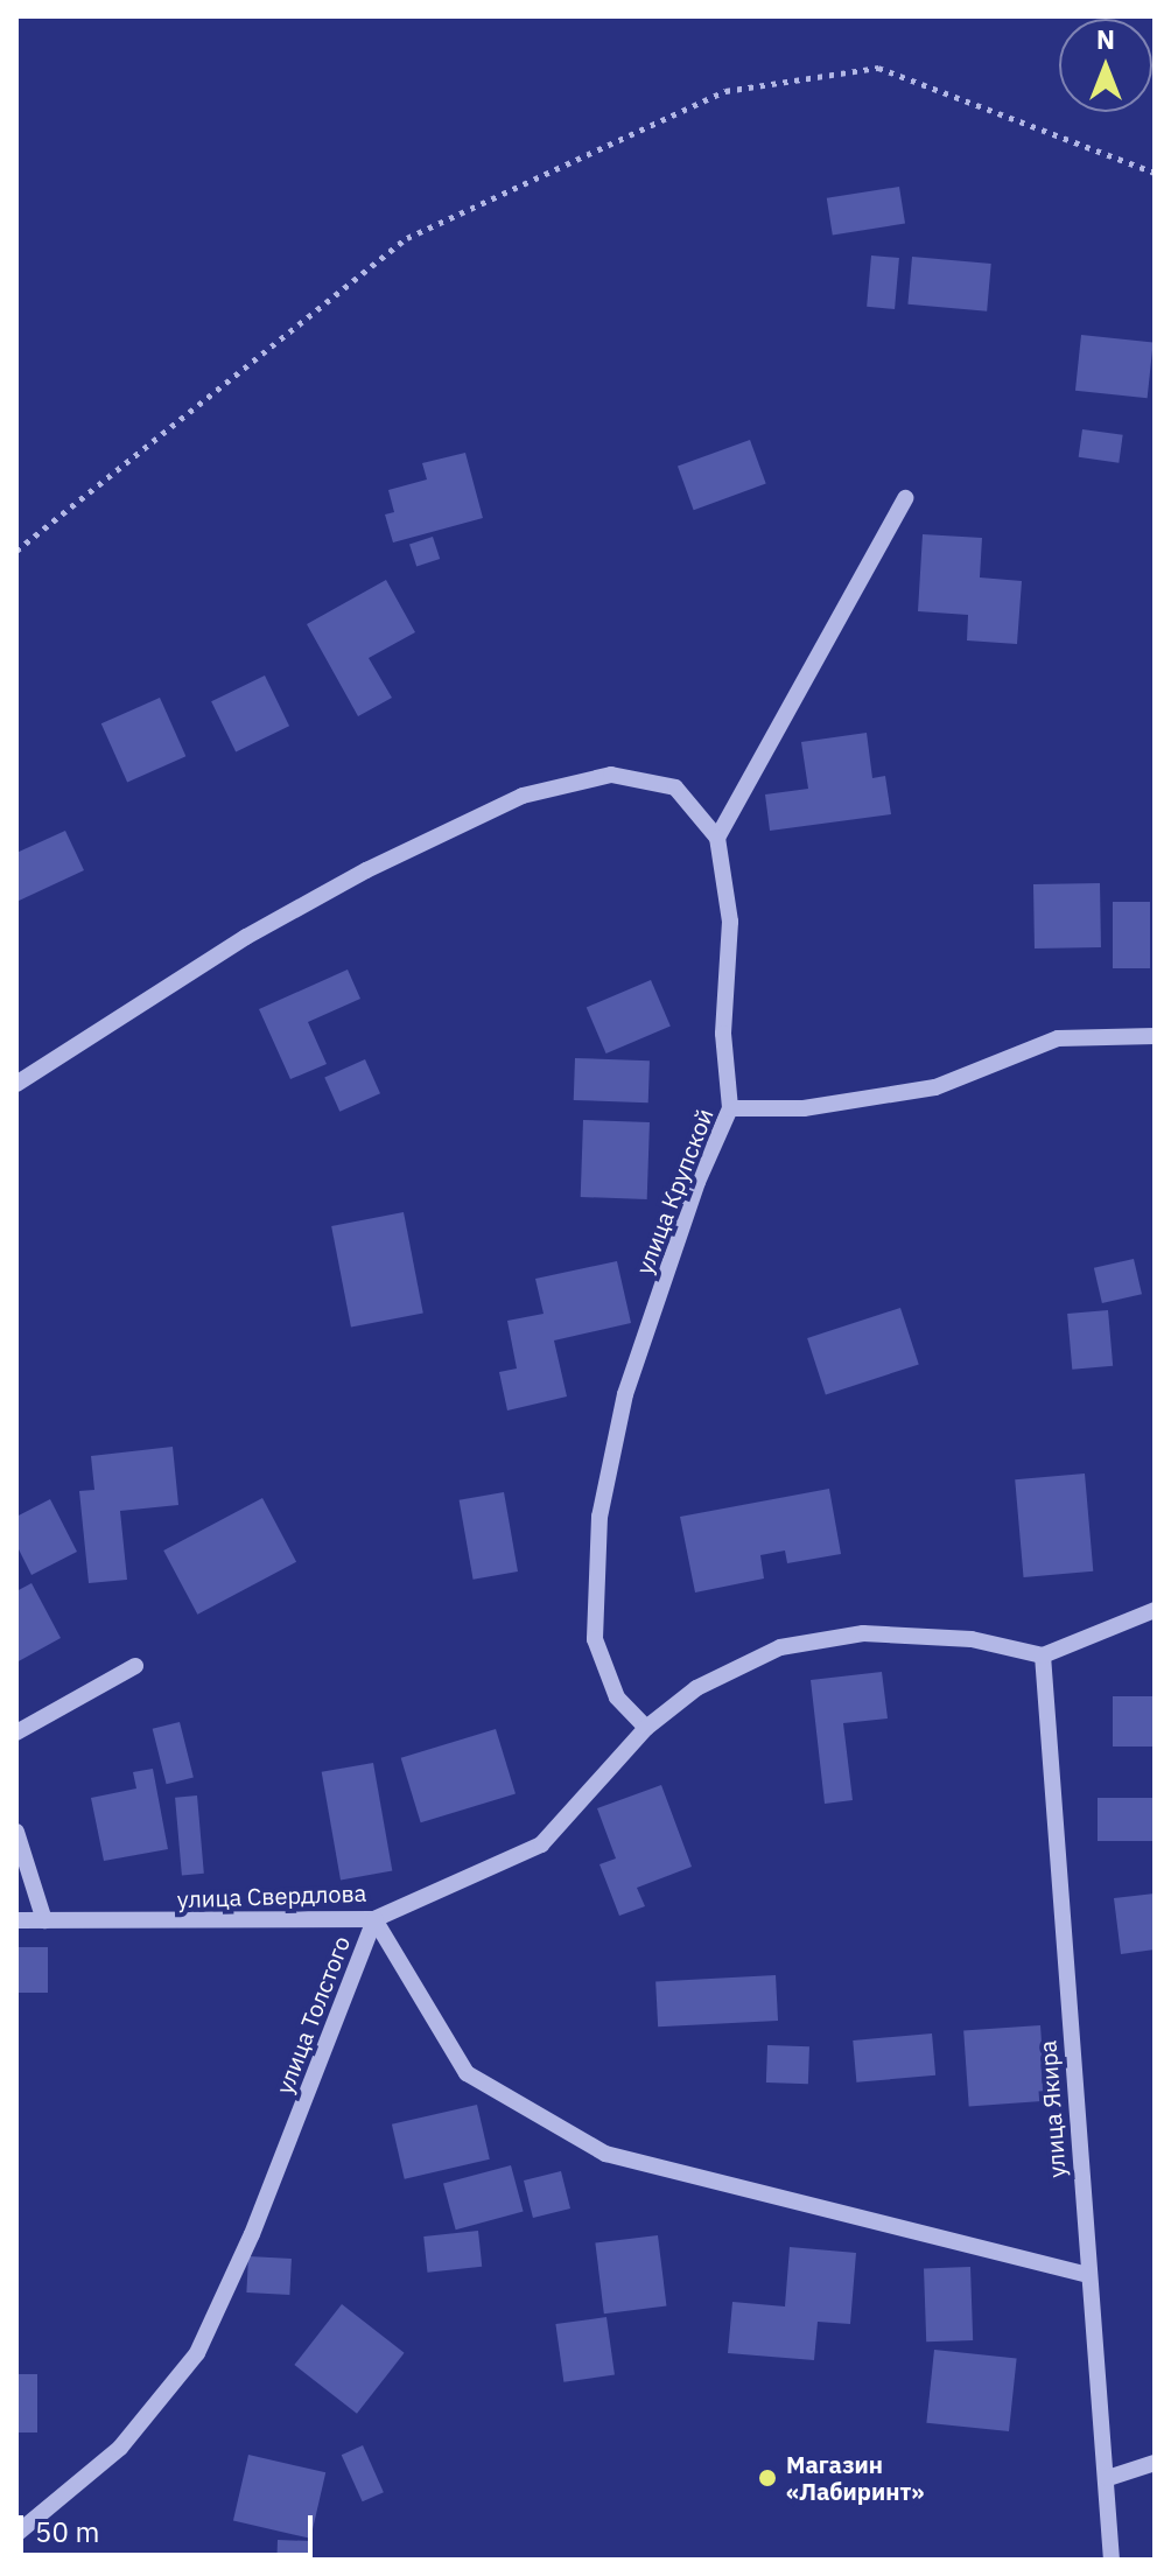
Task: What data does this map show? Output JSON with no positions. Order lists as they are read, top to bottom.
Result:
{
  "streets": {
    "street": [
      "улица Крупской",
      "улица Свердлова",
      "улица Толстого",
      "улица Якира"
    ]
  },
  "crossings": [
    ["улица Крупской", "улица Свердлова"],
    ["улица Свердлова", "улица Толстого"],
    ["улица Свердлова", "улица Якира"],
    ["улица Толстого", "улица Якира"]
  ],
  "places": ["Магазин «Лабиринт»"],
  "scale_bar": "50 m",
  "north": "top"
}
